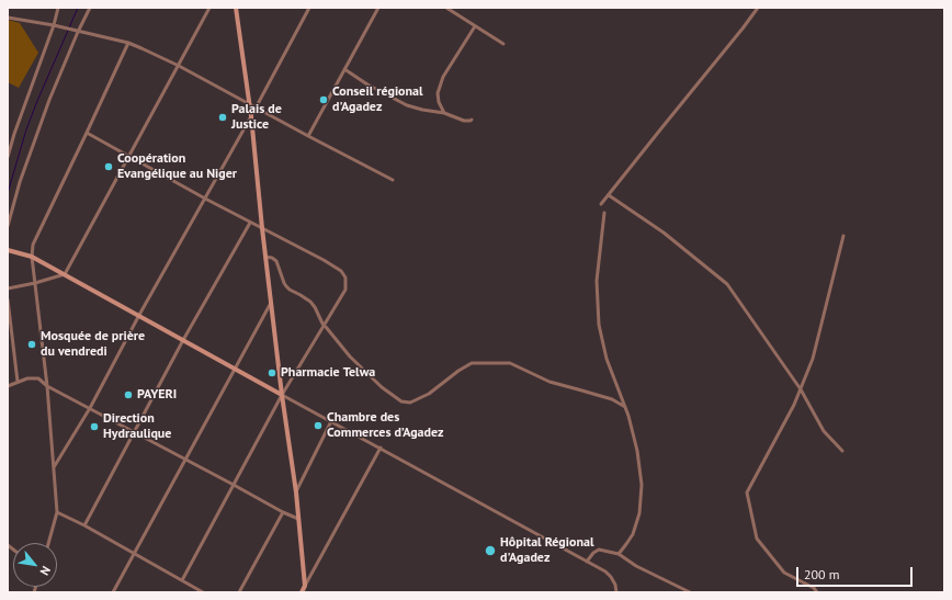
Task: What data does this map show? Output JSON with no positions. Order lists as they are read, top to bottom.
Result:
{
  "places": [
    "Conseil régional d'Agadez",
    "Palais de Justice",
    "Coopération Evangélique au Niger",
    "Mosquée de prière du vendredi",
    "Pharmacie Telwa",
    "PAYERI",
    "Chambre des Commerces d’Agadez",
    "Direction Hydraulique",
    "Hôpital Régional d'Agadez"
  ],
  "scale_bar": "200 m",
  "north": "bottom right"
}
